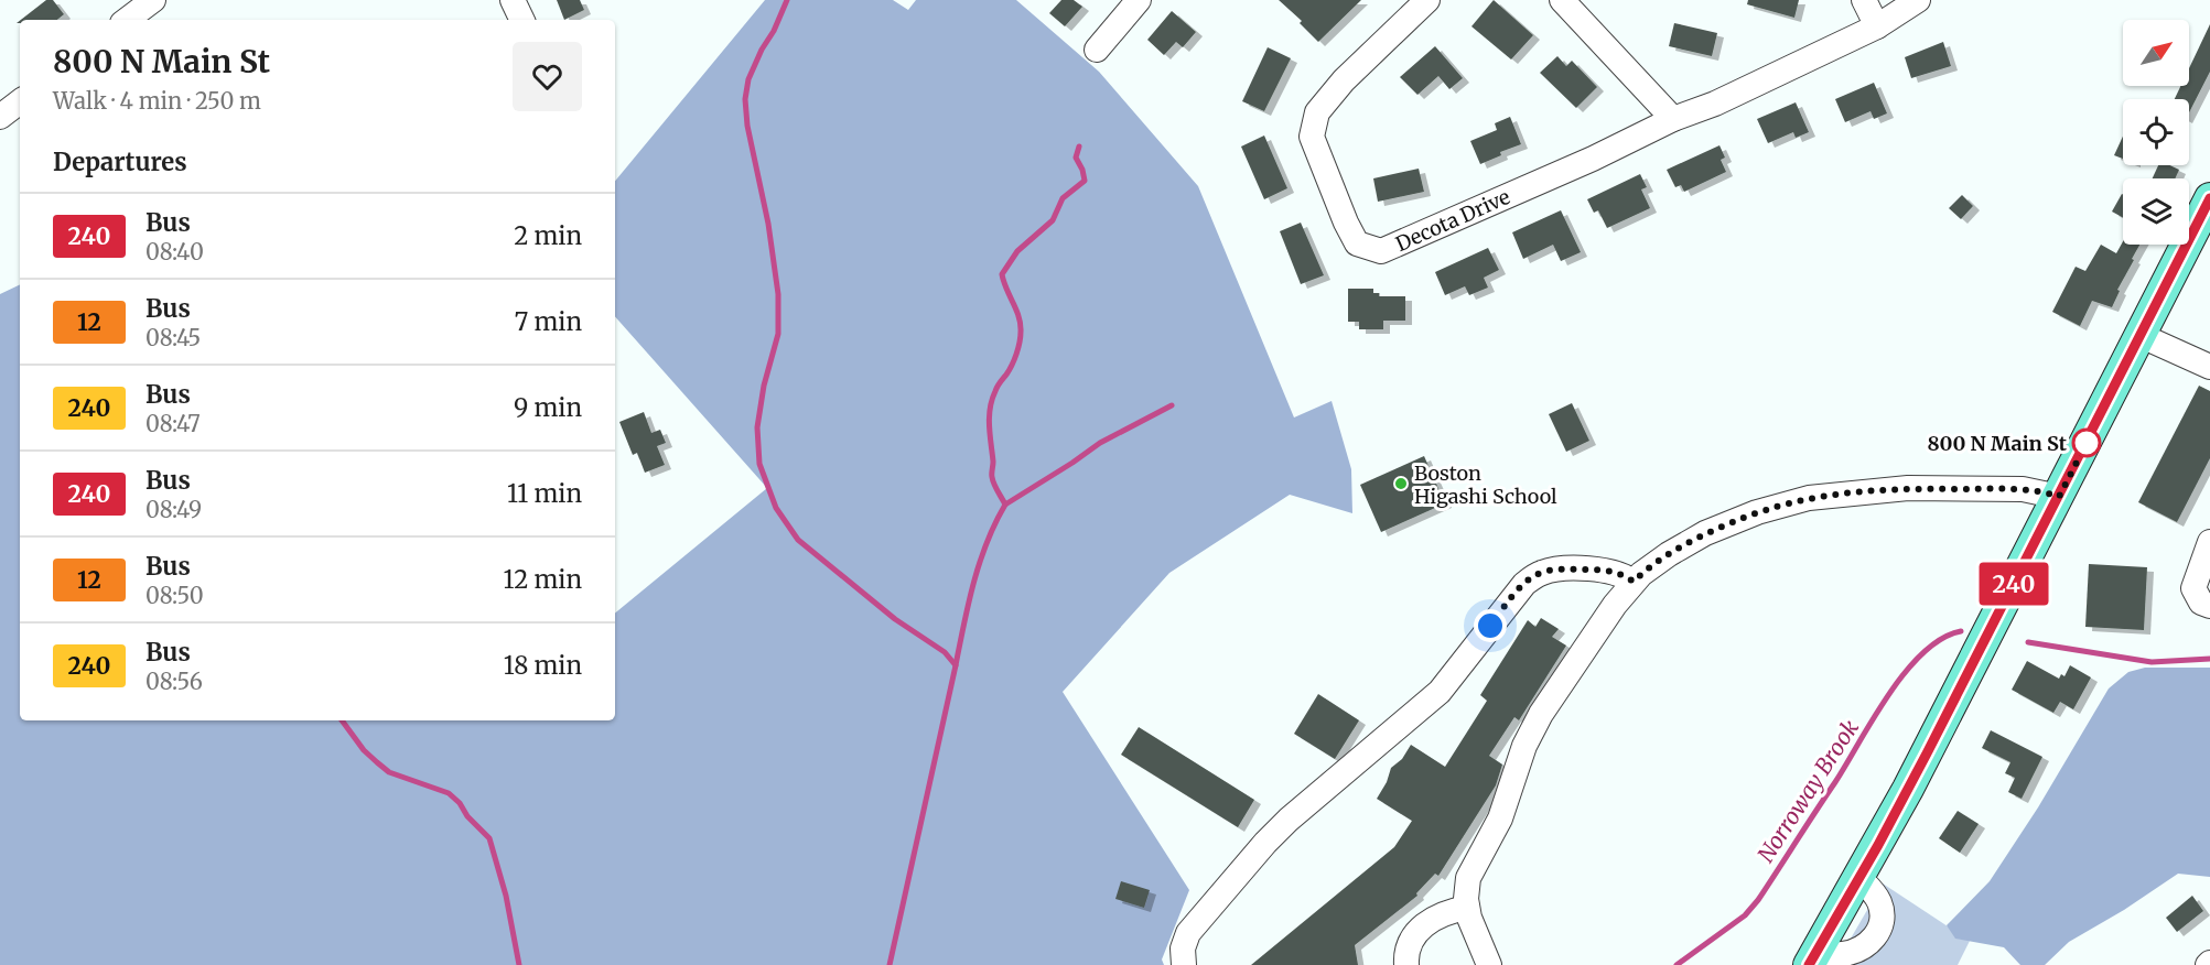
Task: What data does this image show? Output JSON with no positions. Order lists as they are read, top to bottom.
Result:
{
  "streets": {
    "street": ["Decota Drive"]
  },
  "water": ["Norroway Brook"],
  "places": ["800 N Main St", "Boston Higashi School"],
  "lines": ["bus line 240"],
  "north": "top right",
  "page": {
    "on_map": "240",
    "heading": [
      ["800 N Main St", "Walk · 4 min · 250 m"],
      "Departures"
    ],
    "list": [
      {
        "mark": "240",
        "name": "Bus",
        "note": "08:40",
        "value": "2 min"
      },
      {
        "mark": "12",
        "name": "Bus",
        "note": "08:45",
        "value": "7 min"
      },
      {
        "mark": "240",
        "name": "Bus",
        "note": "08:47",
        "value": "9 min"
      },
      {
        "mark": "240",
        "name": "Bus",
        "note": "08:49",
        "value": "11 min"
      },
      {
        "mark": "12",
        "name": "Bus",
        "note": "08:50",
        "value": "12 min"
      },
      {
        "mark": "240",
        "name": "Bus",
        "note": "08:56",
        "value": "18 min"
      }
    ]
  }
}
